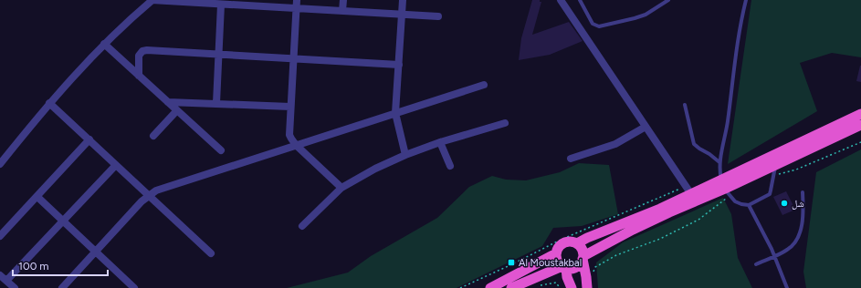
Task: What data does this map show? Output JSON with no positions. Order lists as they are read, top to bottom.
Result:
{
  "places": {
    "other": ["شل"],
    "transit": ["Al Moustakbal"]
  },
  "scale_bar": "100 m"
}
